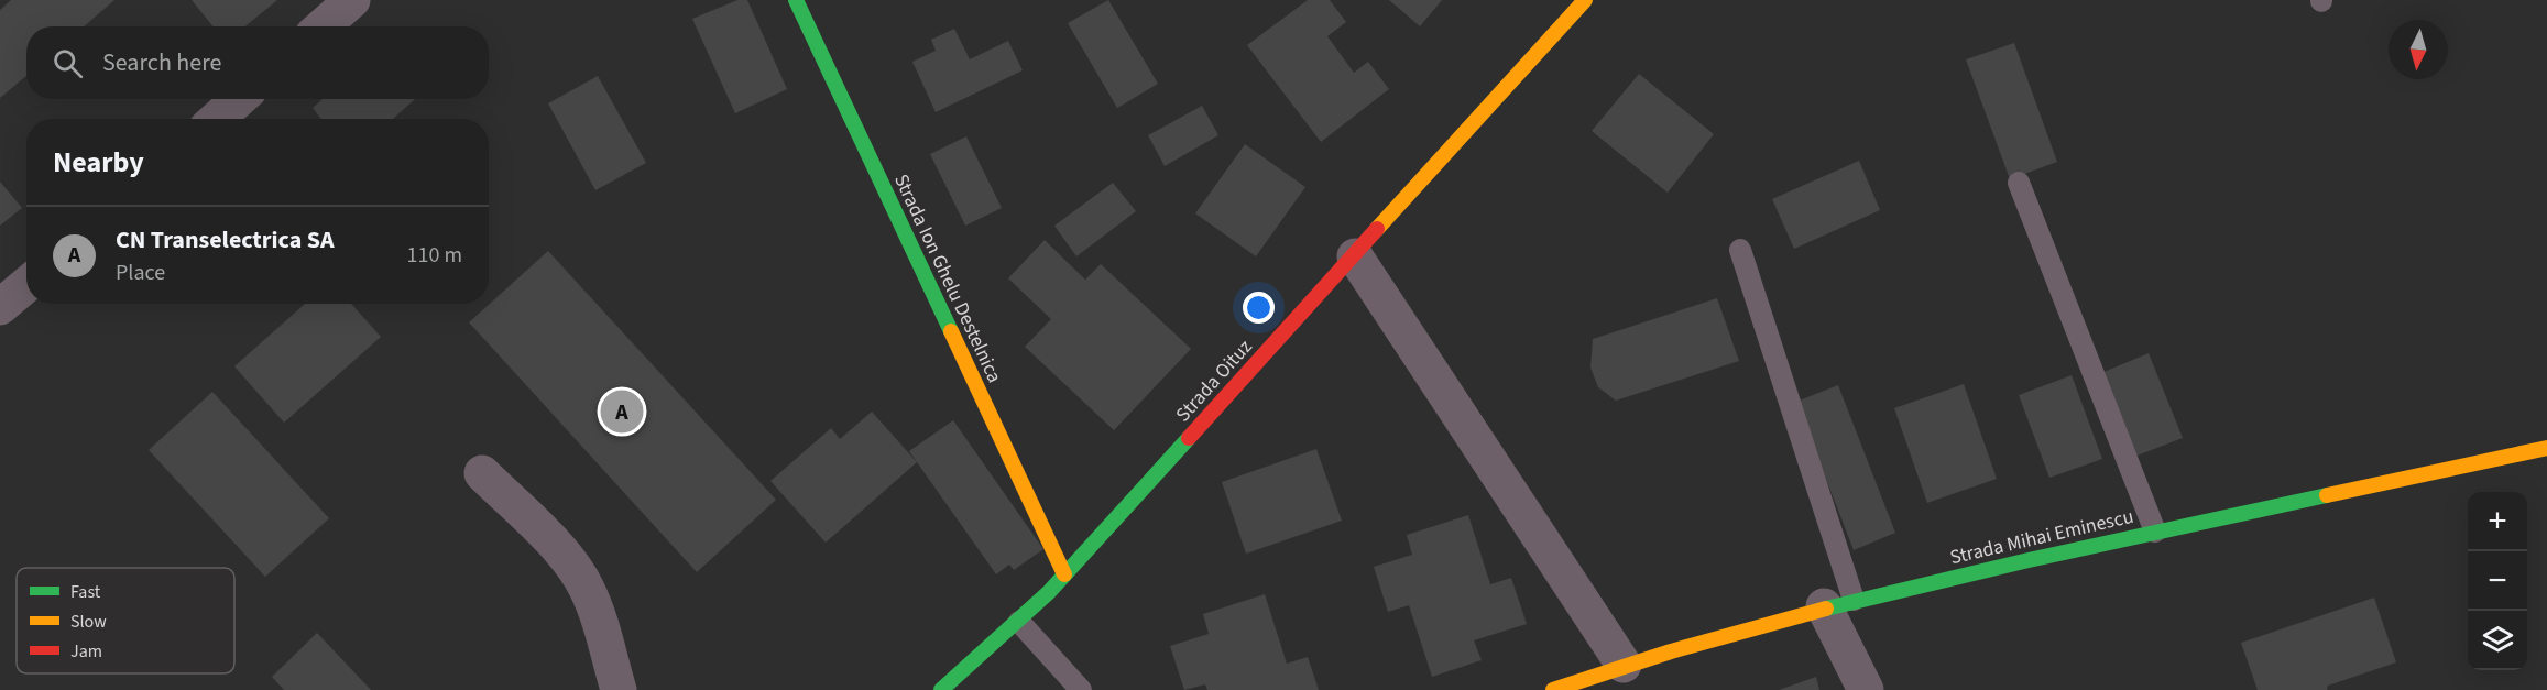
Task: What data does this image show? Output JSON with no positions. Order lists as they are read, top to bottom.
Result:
{
  "streets": {
    "street": ["Strada Ion Ghelu Destelnica", "Strada Oituz", "Strada Mihai Eminescu"]
  },
  "crossings": [
    ["Strada Ion Ghelu Destelnica", "Strada Oituz"]
  ],
  "legend": ["Fast", "Slow", "Jam"],
  "north": "bottom",
  "page": {
    "search": "Search here",
    "heading": "Nearby",
    "list": [
      {
        "mark": "A",
        "name": "CN Transelectrica SA",
        "note": "Place",
        "value": "110 m"
      }
    ],
    "pins": "A",
    "map_buttons": ["+", "−"]
  }
}
